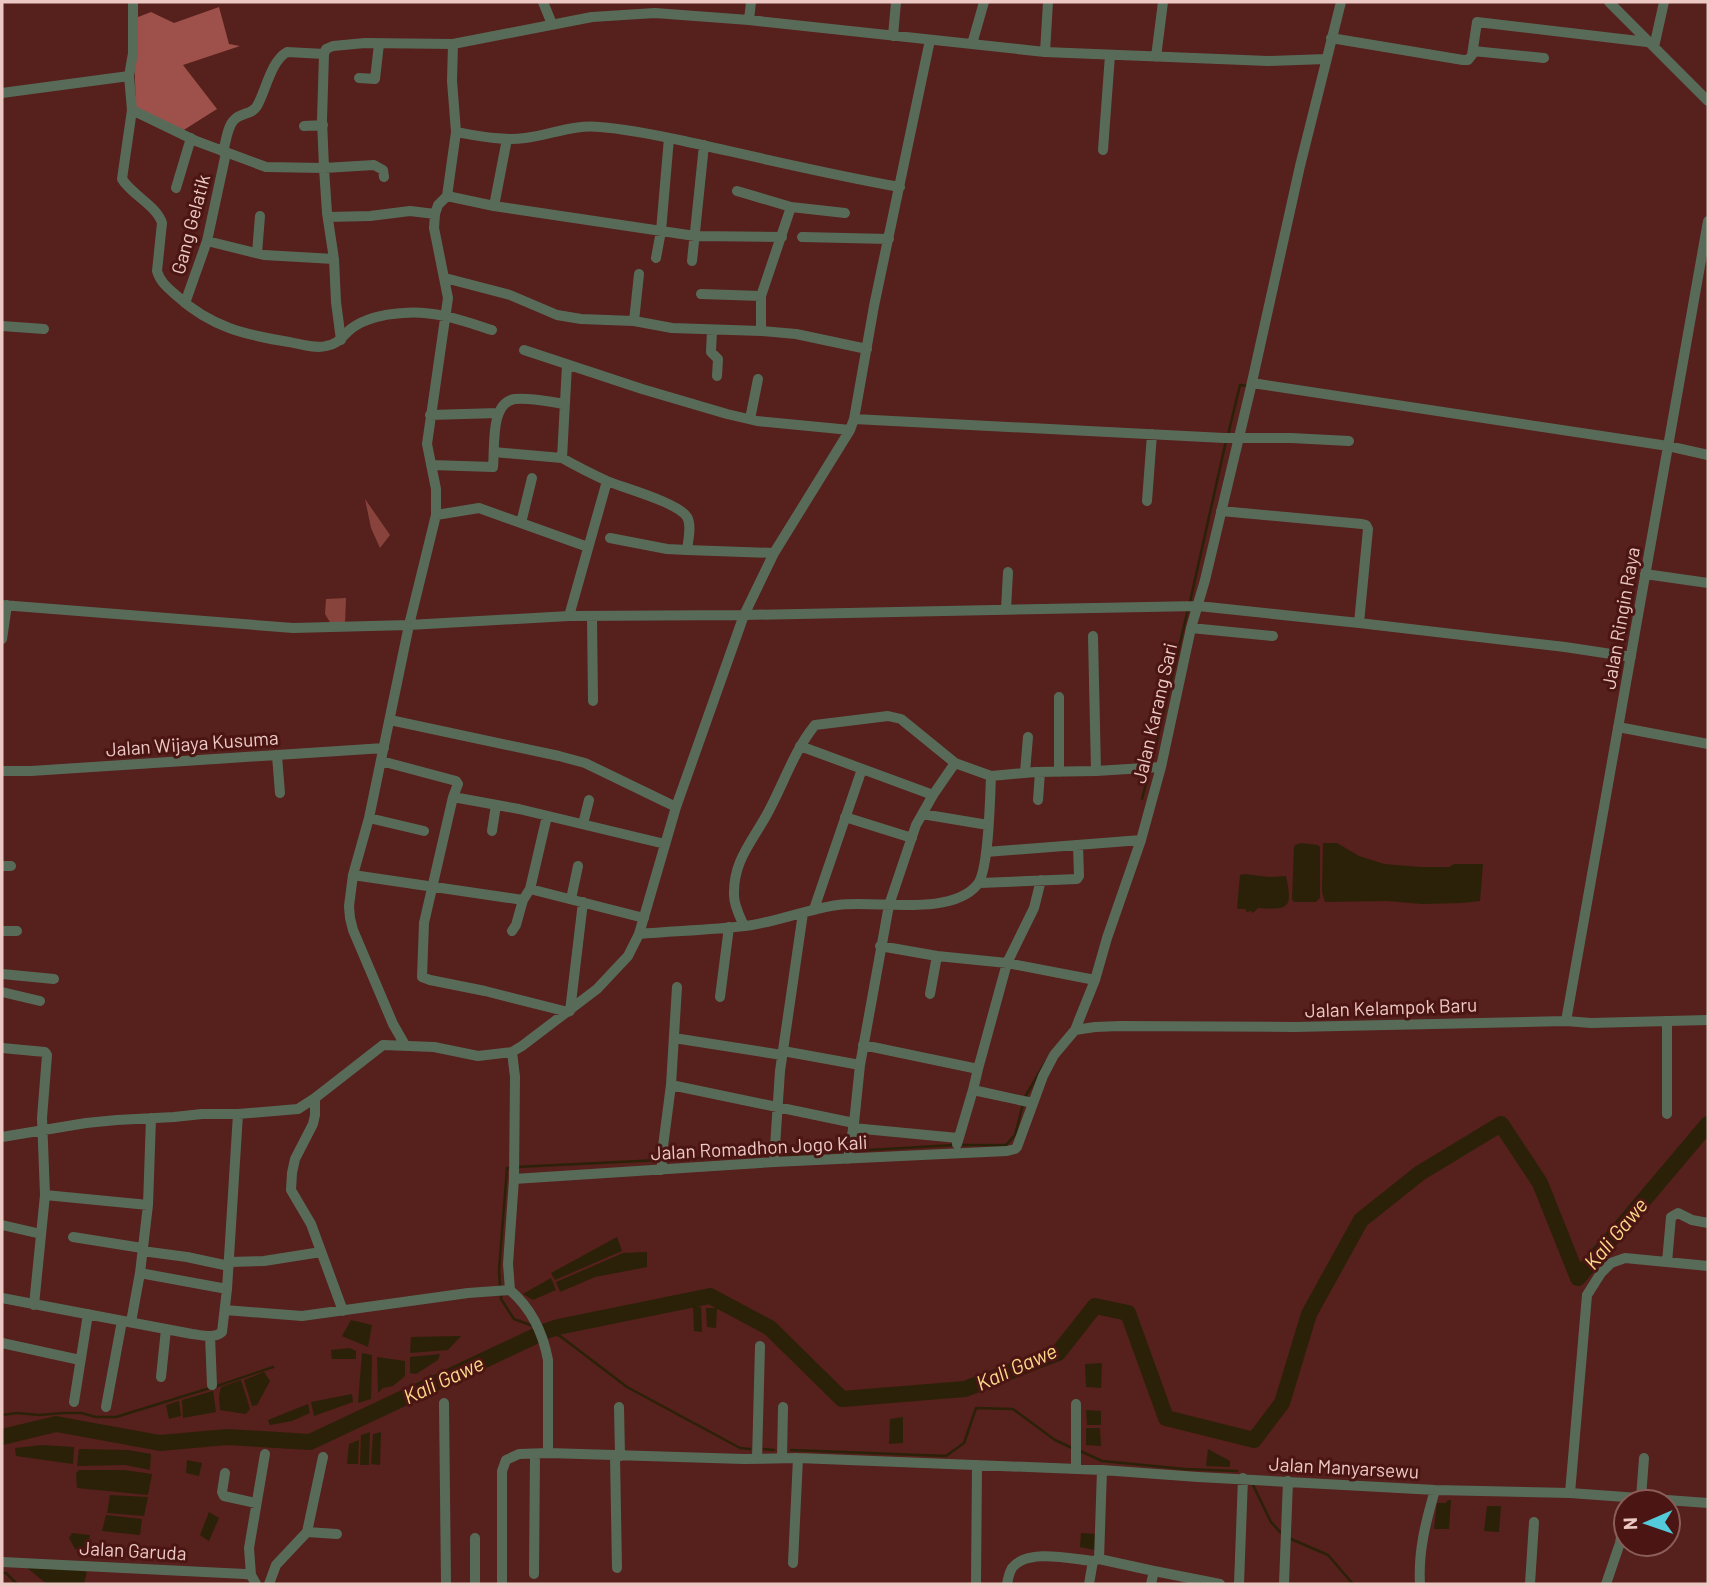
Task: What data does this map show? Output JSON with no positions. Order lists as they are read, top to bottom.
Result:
{
  "streets": {
    "street": [
      "Gang Gelatik",
      "Jalan Ringin Raya",
      "Jalan Karang Sari",
      "Jalan Wijaya Kusuma",
      "Jalan Kelampok Baru",
      "Jalan Romadhon Jogo Kali",
      "Jalan Manyarsewu",
      "Jalan Garuda"
    ]
  },
  "crossings": [
    ["Jalan Ringin Raya", "Jalan Kelampok Baru"],
    ["Jalan Karang Sari", "Jalan Kelampok Baru"],
    ["Jalan Karang Sari", "Jalan Romadhon Jogo Kali"],
    ["Jalan Kelampok Baru", "Jalan Romadhon Jogo Kali"]
  ],
  "water": ["Kali Gawe"],
  "north": "left"
}
